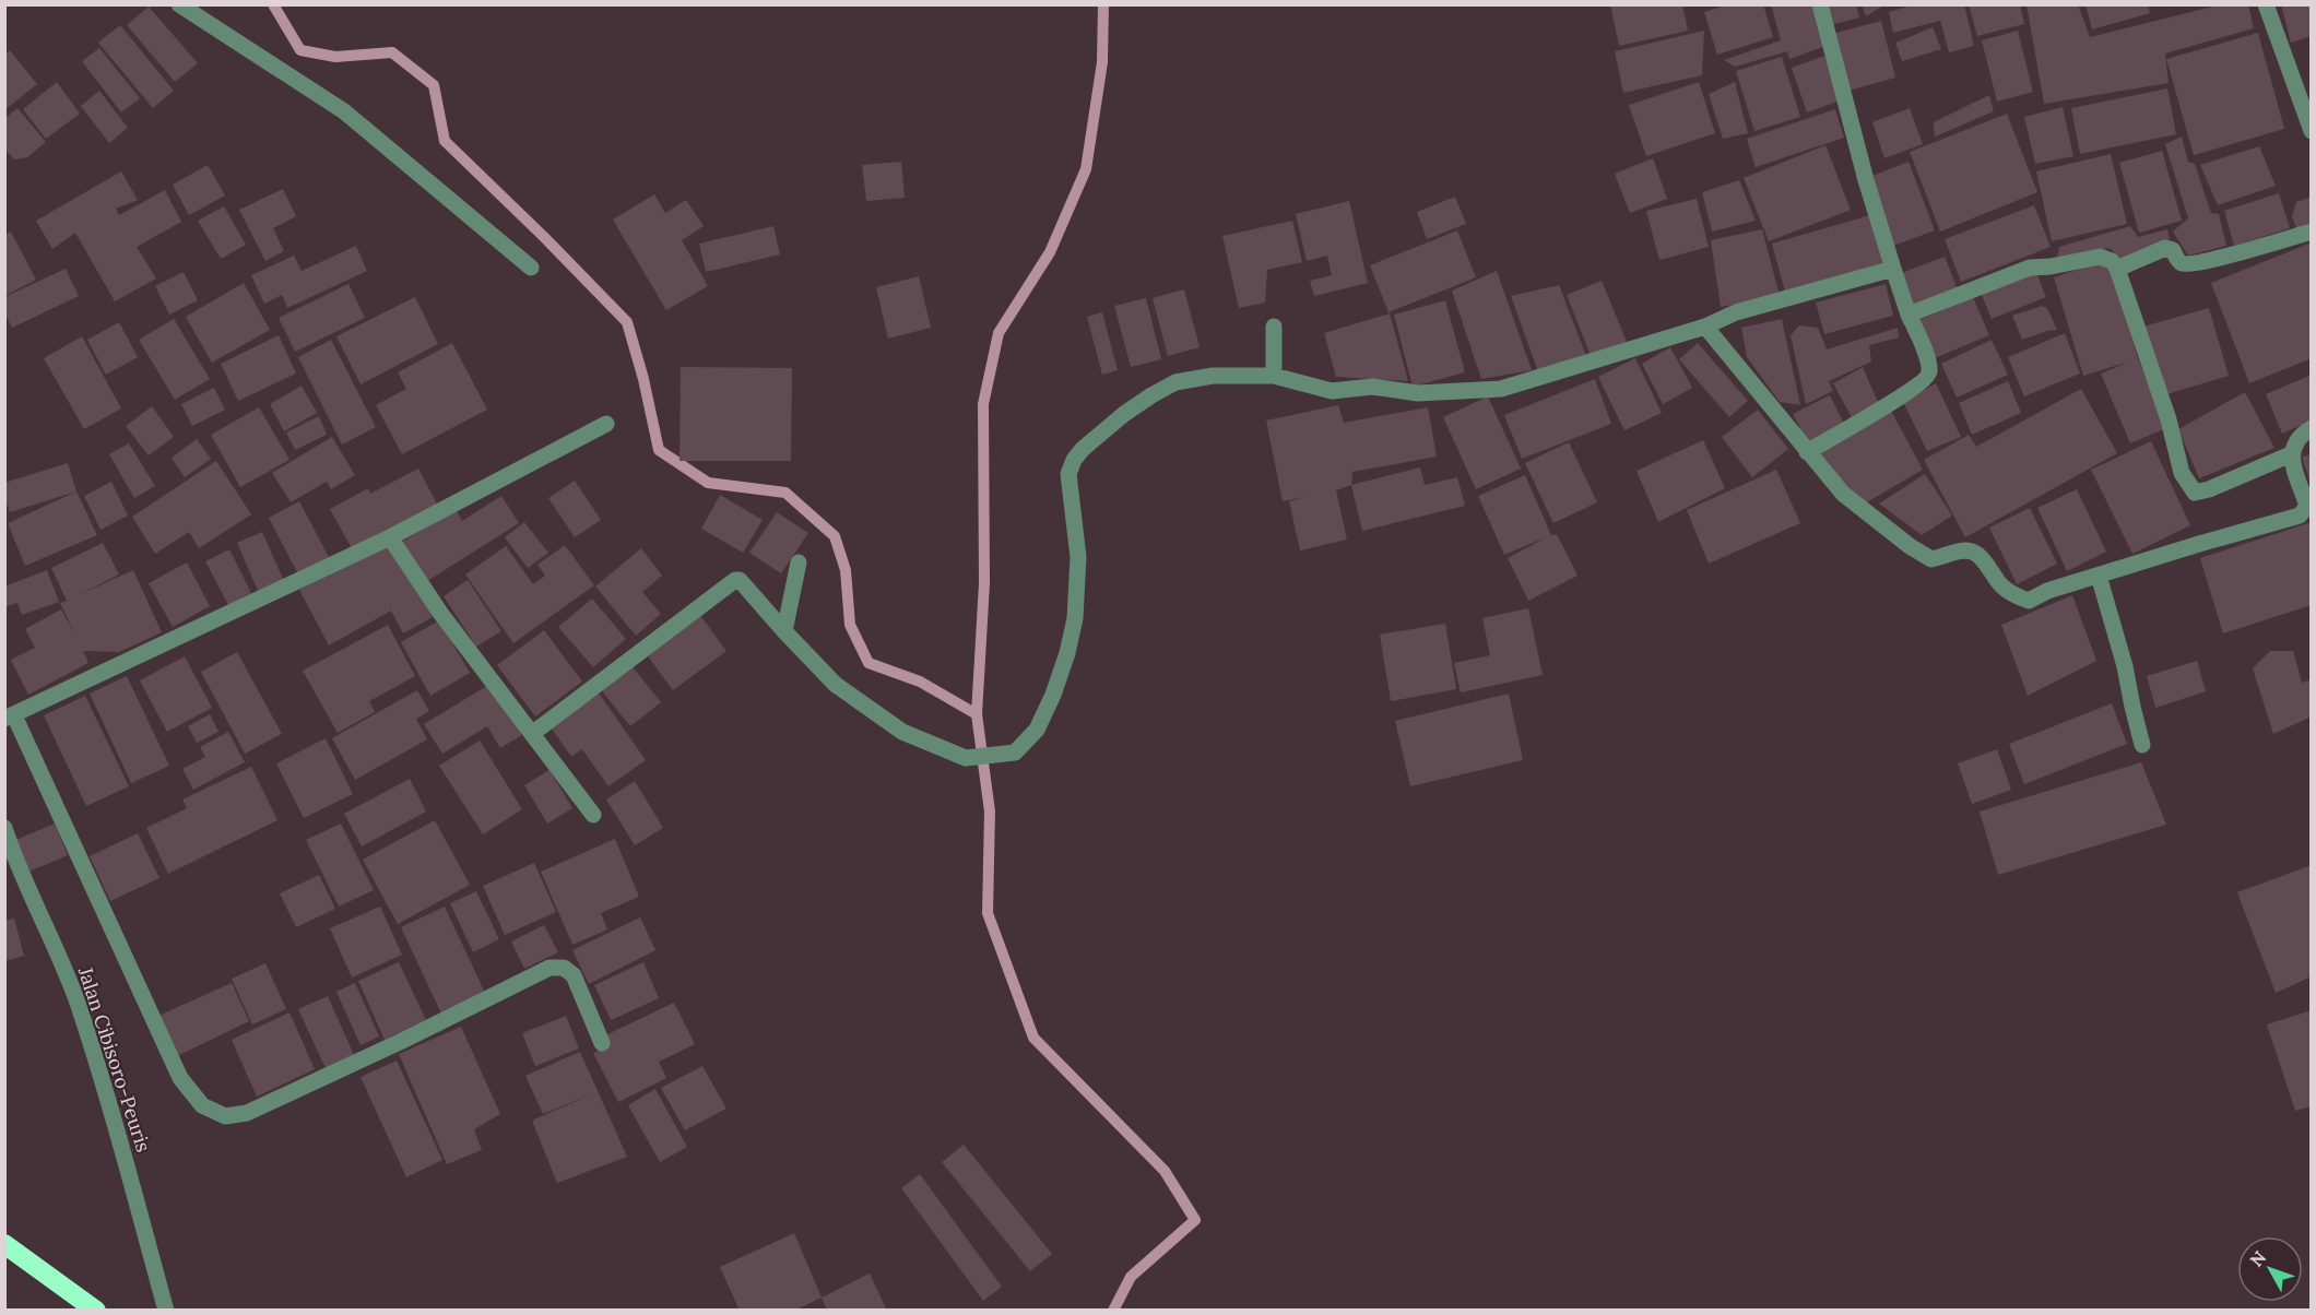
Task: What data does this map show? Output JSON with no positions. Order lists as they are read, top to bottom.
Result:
{
  "streets": {
    "street": ["Jalan Cibisoro-Peuris"]
  },
  "north": "top left"
}
